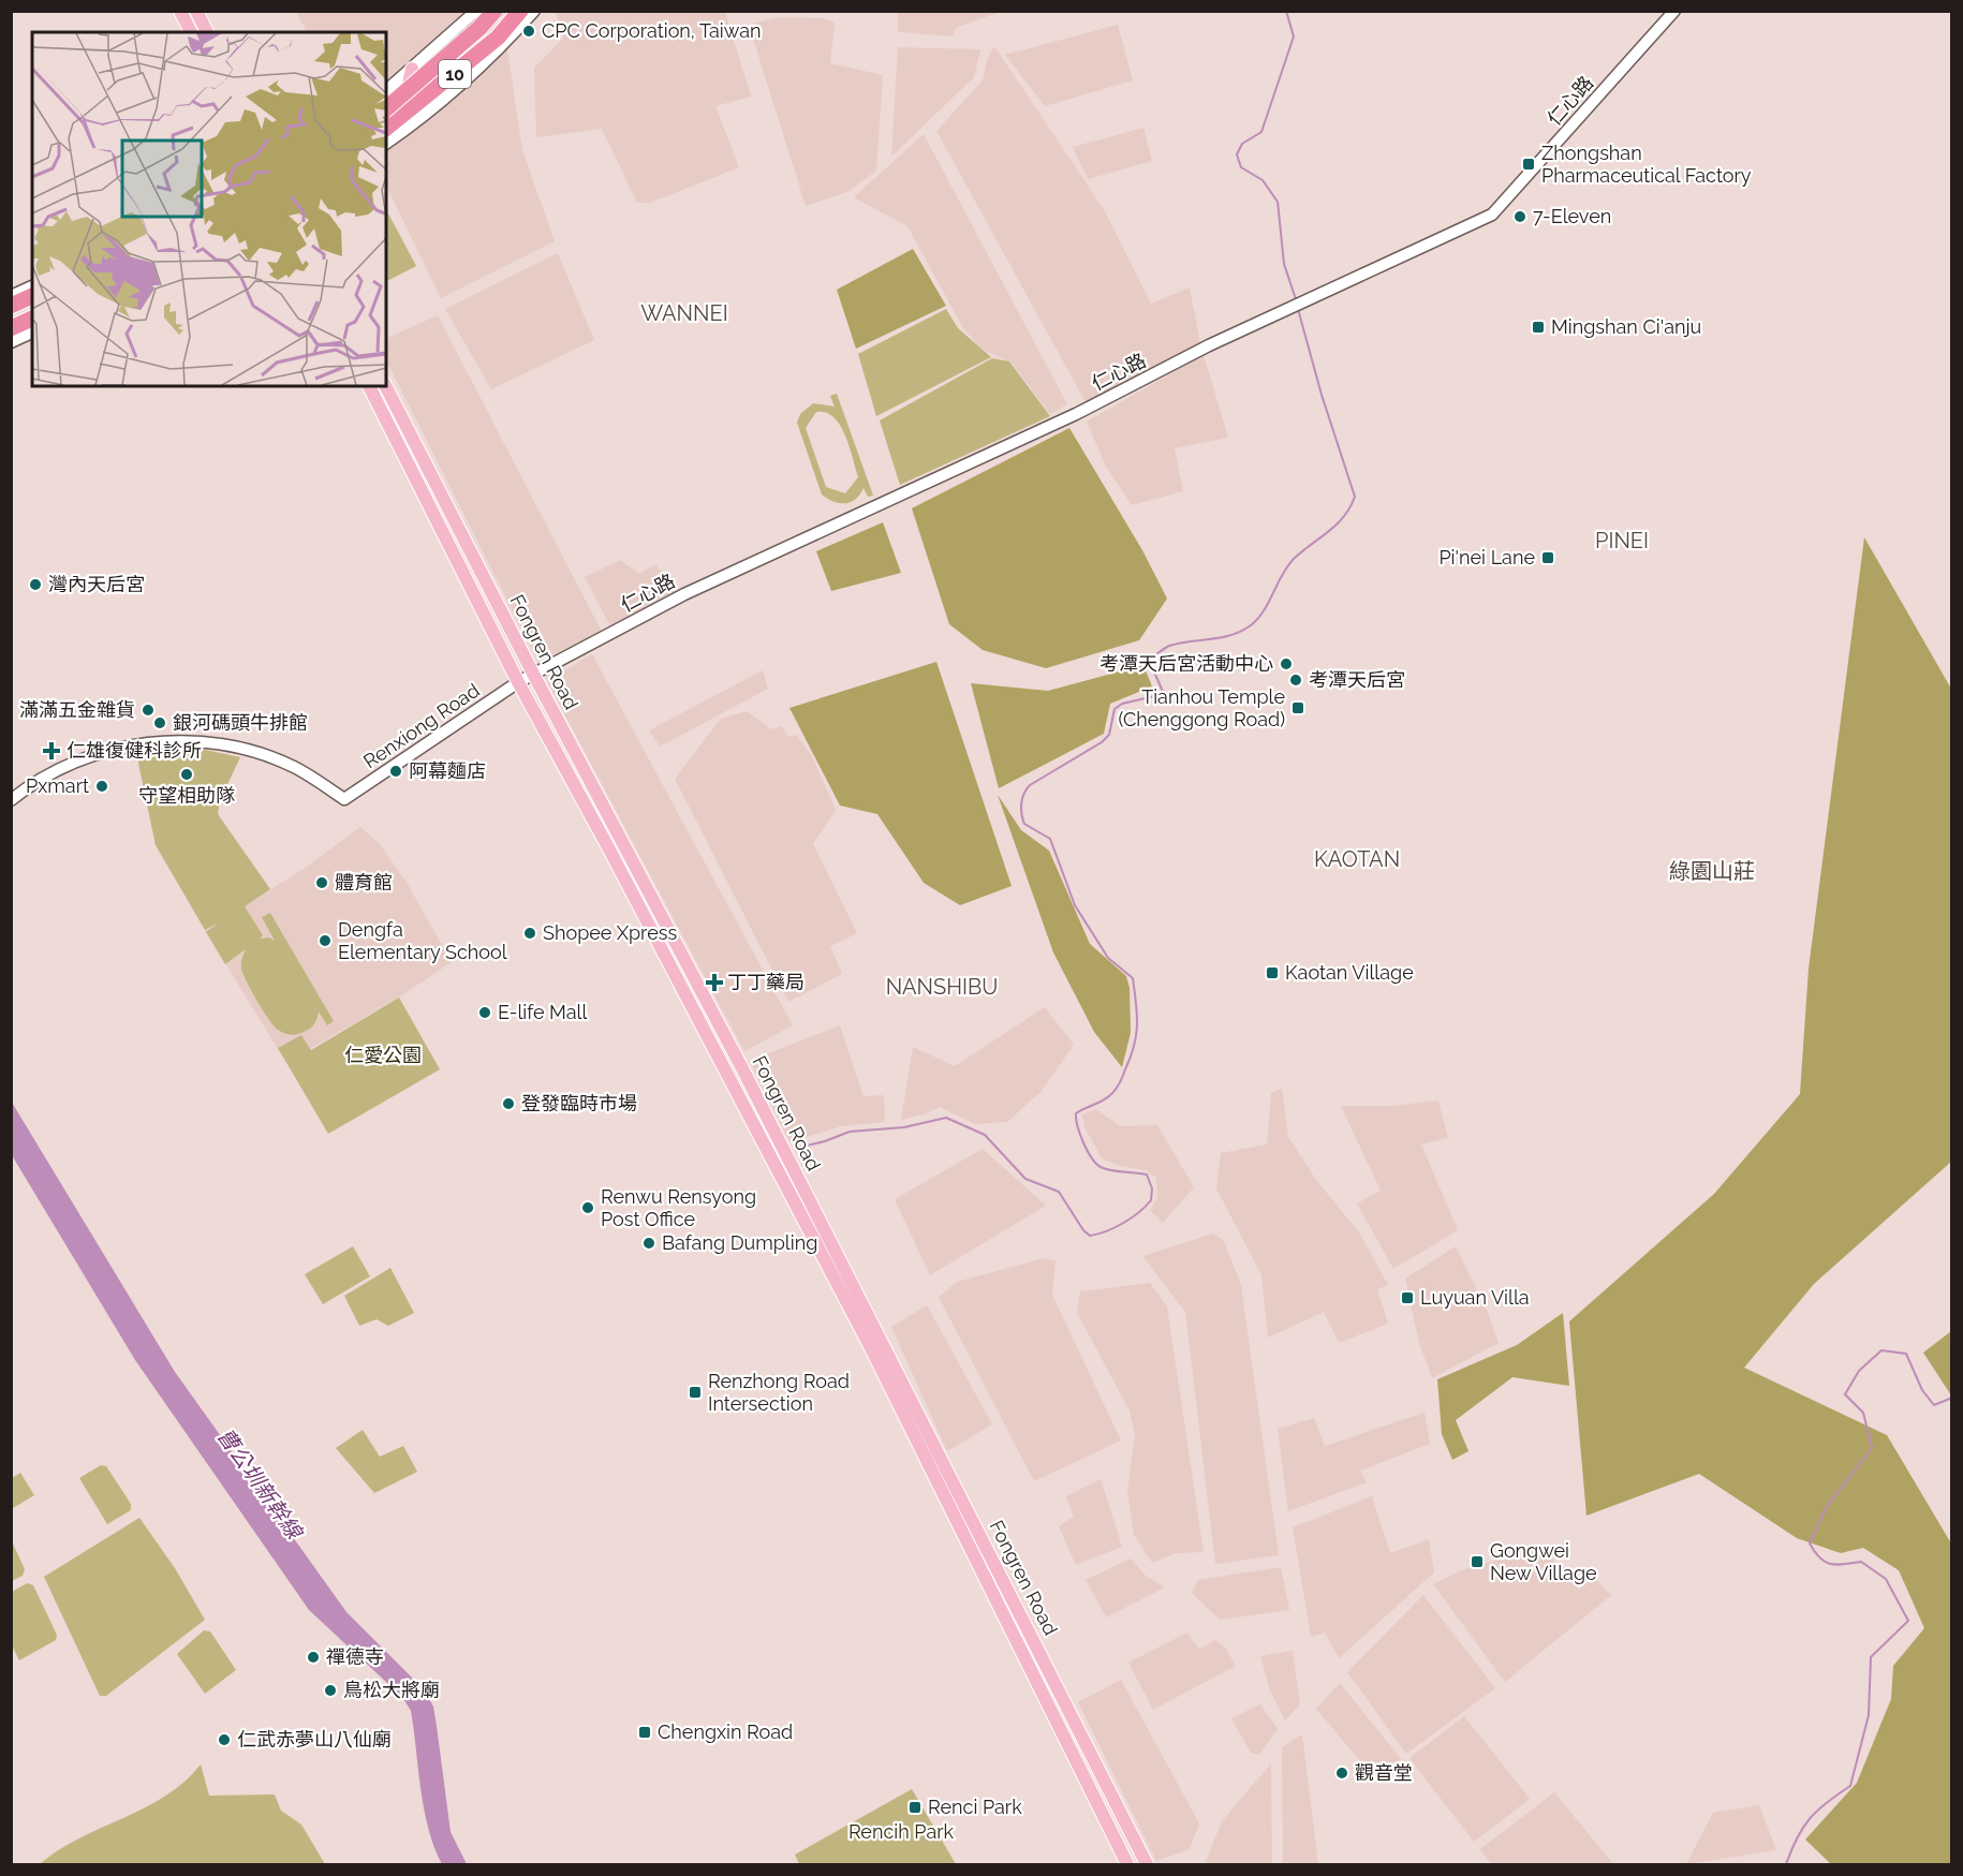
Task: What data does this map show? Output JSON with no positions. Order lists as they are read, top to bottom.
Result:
{
  "streets": {
    "highway": ["10"],
    "main road": ["Fongren Road"],
    "street": ["仁心路", "Renxiong Road"]
  },
  "crossings": [
    ["仁心路", "Fongren Road"],
    ["仁心路", "Renxiong Road"],
    ["Fongren Road", "Renxiong Road"]
  ],
  "districts": [
    "WANNEI",
    "PINEI",
    "KAOTAN",
    "綠園山莊",
    "NANSHIBU"
  ],
  "water": ["曹公圳新幹線"],
  "parks": ["仁愛公園", "Rencih Park"],
  "places": {
    "other": [
      "CPC Corporation, Taiwan",
      "7-Eleven",
      "灣內天后宮",
      "考潭天后宮活動中心",
      "考潭天后宮",
      "滿滿五金雜貨",
      "銀河碼頭牛排館",
      "阿幕麵店",
      "守望相助隊",
      "Pxmart",
      "體育館",
      "Shopee Xpress",
      "Dengfa Elementary School",
      "E-life Mall",
      "登發臨時市場",
      "Renwu Rensyong Post Office",
      "Bafang Dumpling",
      "禪德寺",
      "鳥松大將廟",
      "仁武赤夢山八仙廟",
      "觀音堂"
    ],
    "transit": [
      "Zhongshan Pharmaceutical Factory",
      "Mingshan Ci'anju",
      "Pi'nei Lane",
      "Tianhou Temple (Chenggong Road)",
      "Kaotan Village",
      "Luyuan Villa",
      "Renzhong Road Intersection",
      "Gongwei New Village",
      "Chengxin Road",
      "Renci Park"
    ],
    "health": ["仁雄復健科診所", "丁丁藥局"]
  }
}
